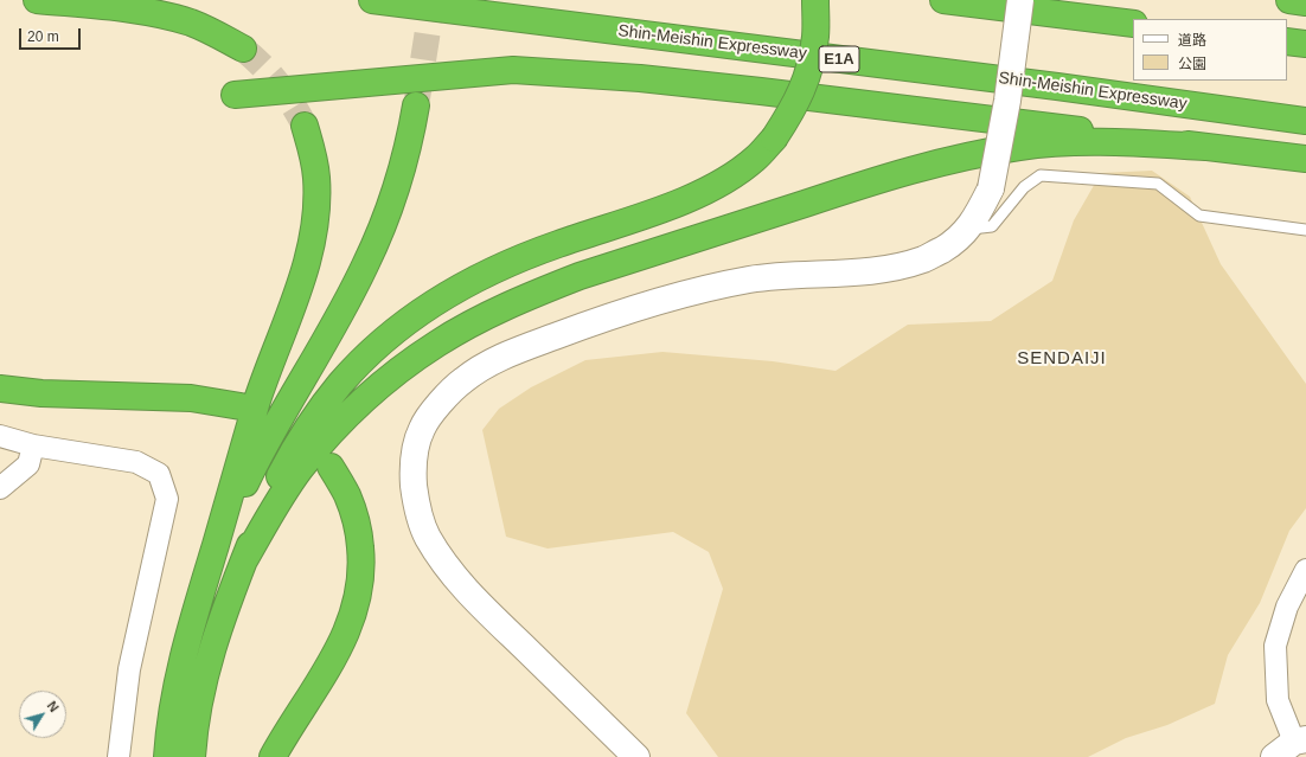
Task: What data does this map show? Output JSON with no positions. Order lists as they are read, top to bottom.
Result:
{
  "streets": {
    "highway": ["Shin-Meishin Expressway", "E1A"]
  },
  "districts": ["SENDAIJI"],
  "legend": ["道路", "公園"],
  "scale_bar": "20 m",
  "north": "top right"
}
